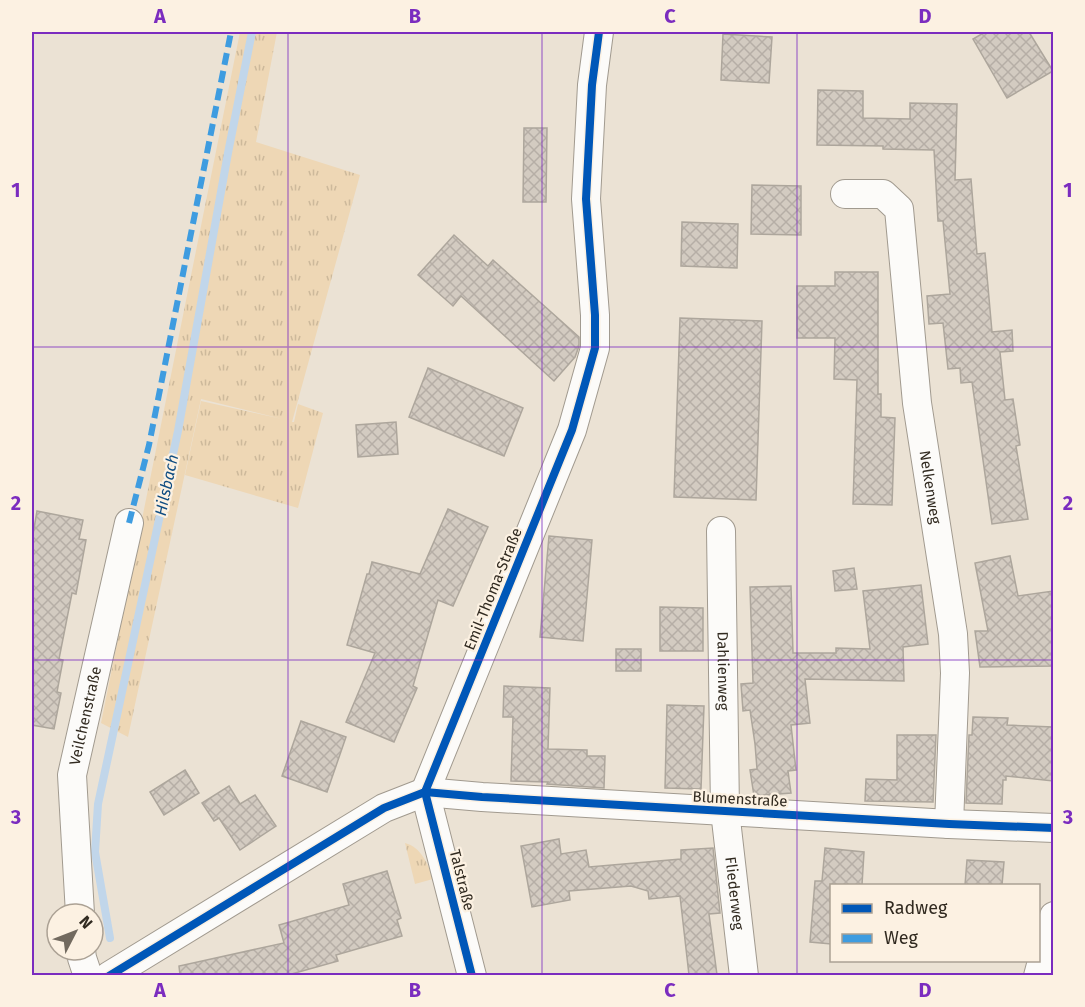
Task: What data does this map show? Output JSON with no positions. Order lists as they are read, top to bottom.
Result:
{
  "streets": {
    "street": [
      "Nelkenweg",
      "Emil-Thoma-Straße",
      "Dahlienweg",
      "Veilchenstraße",
      "Blumenstraße",
      "Talstraße",
      "Fliederweg"
    ]
  },
  "crossings": [
    ["Nelkenweg", "Blumenstraße"],
    ["Emil-Thoma-Straße", "Blumenstraße"],
    ["Emil-Thoma-Straße", "Talstraße"],
    ["Dahlienweg", "Blumenstraße"],
    ["Dahlienweg", "Fliederweg"],
    ["Blumenstraße", "Talstraße"],
    ["Blumenstraße", "Fliederweg"]
  ],
  "water": ["Hilsbach"],
  "legend": ["Radweg", "Weg"],
  "north": "top right",
  "grid": {
    "columns": [
      "A",
      "B",
      "C",
      "D"
    ],
    "rows": ["1", "2", "3"]
  }
}
